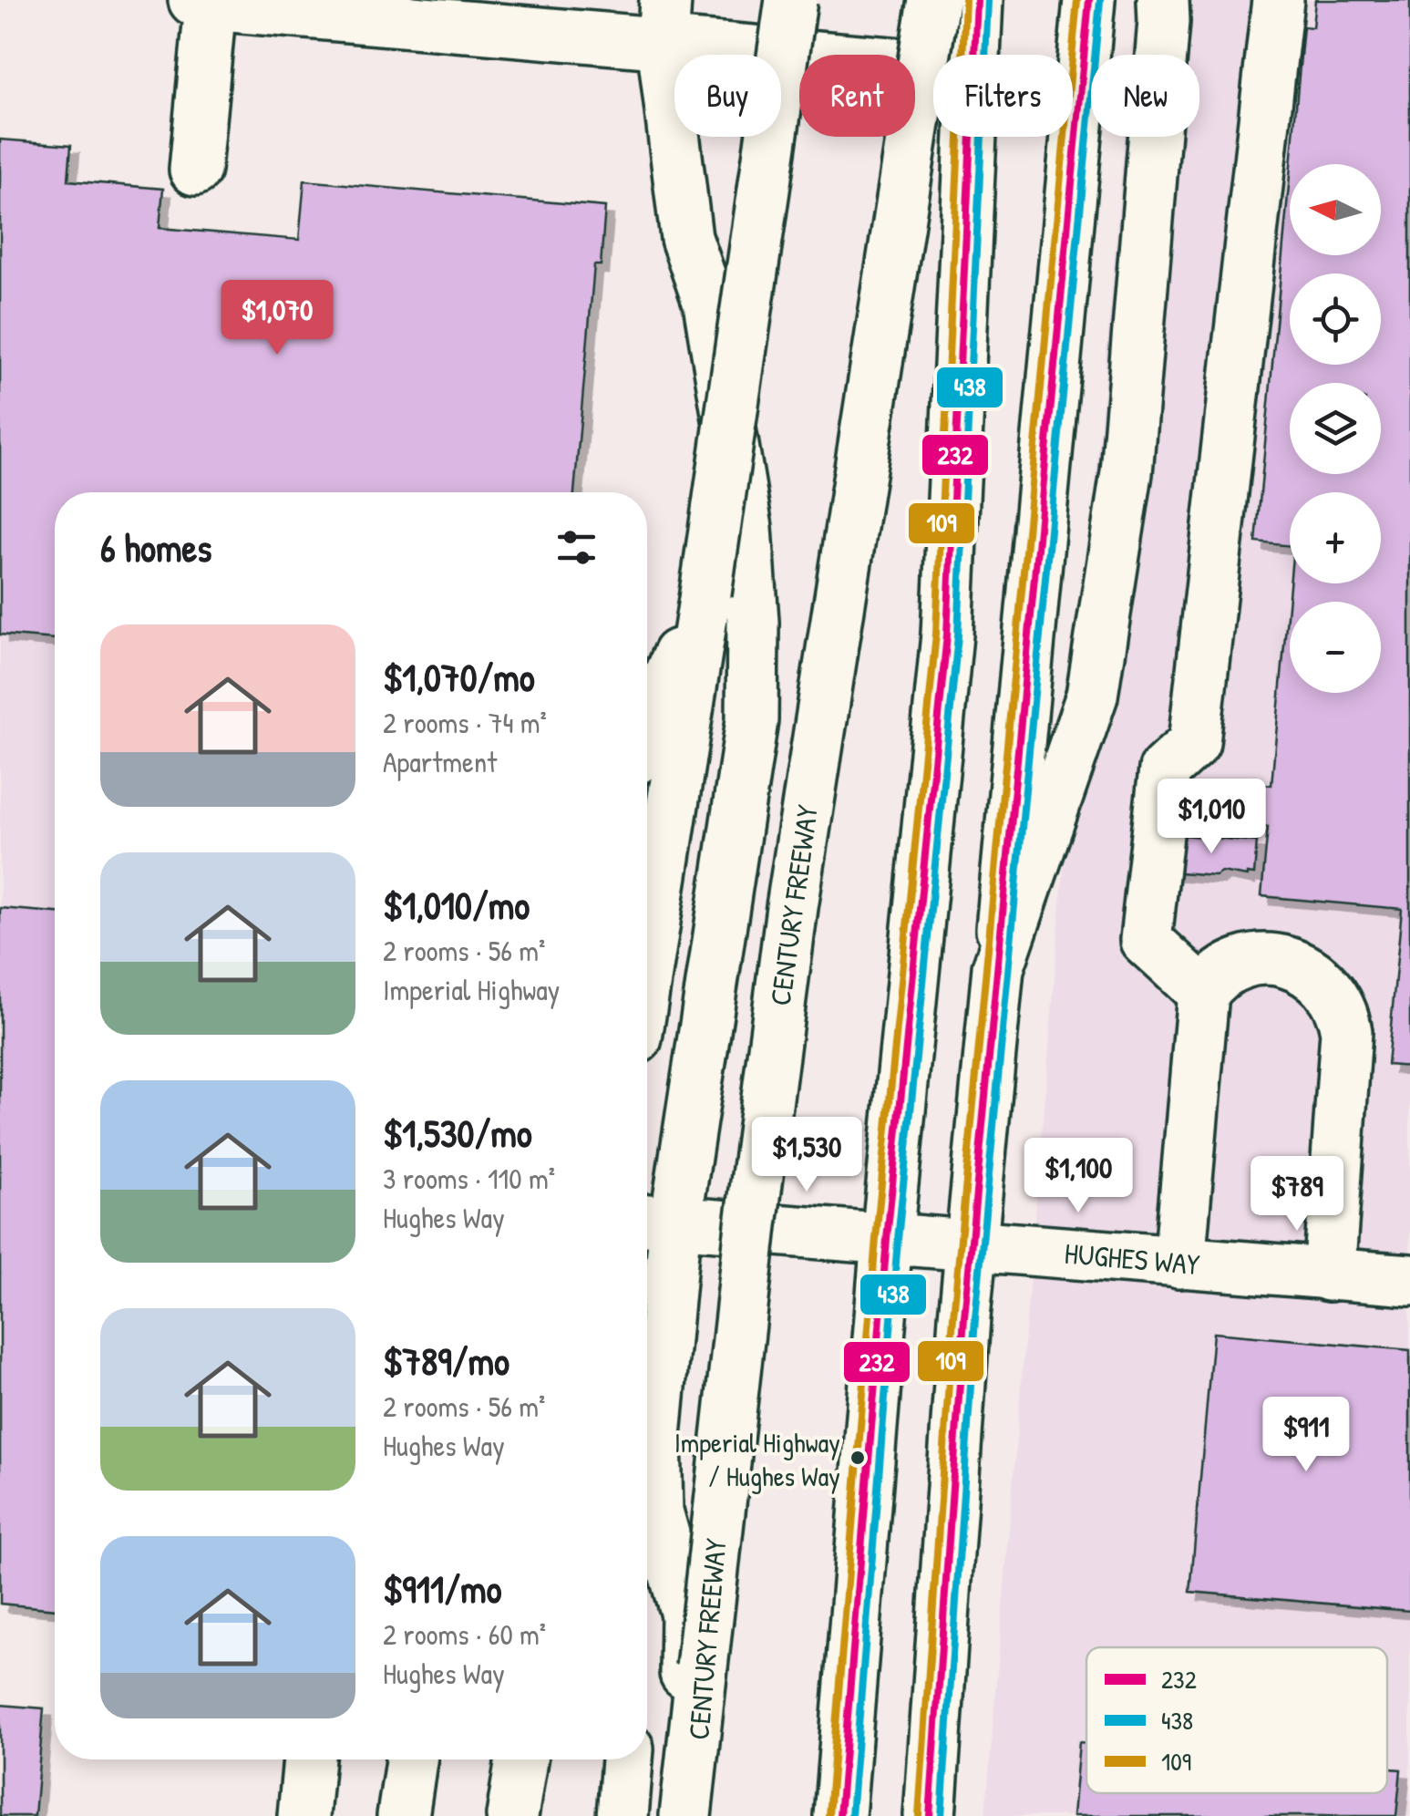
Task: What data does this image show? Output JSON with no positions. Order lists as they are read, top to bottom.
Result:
{
  "streets": {
    "main road": ["CENTURY FREEWAY", "HUGHES WAY"]
  },
  "places": ["Imperial Highway / Hughes Way"],
  "lines": ["transit line 232", "transit line 109", "transit line 438"],
  "legend": ["232", "438", "109"],
  "north": "left",
  "page": {
    "chip": [
      "Buy",
      "Rent",
      "Filters",
      "New"
    ],
    "map_buttons": ["+", "−"],
    "price": [
      "$1,070",
      "$1,010",
      "$1,530",
      "$1,100",
      "$789",
      "$911"
    ],
    "heading": "6 homes",
    "list": [
      {
        "name": "$1,070/mo",
        "note": "2 rooms · 74 m² · Apartment"
      },
      {
        "name": "$1,010/mo",
        "note": "2 rooms · 56 m² · Imperial Highway"
      },
      {
        "name": "$1,530/mo",
        "note": "3 rooms · 110 m² · Hughes Way"
      },
      {
        "name": "$789/mo",
        "note": "2 rooms · 56 m² · Hughes Way"
      },
      {
        "name": "$911/mo",
        "note": "2 rooms · 60 m² · Hughes Way"
      }
    ]
  }
}
